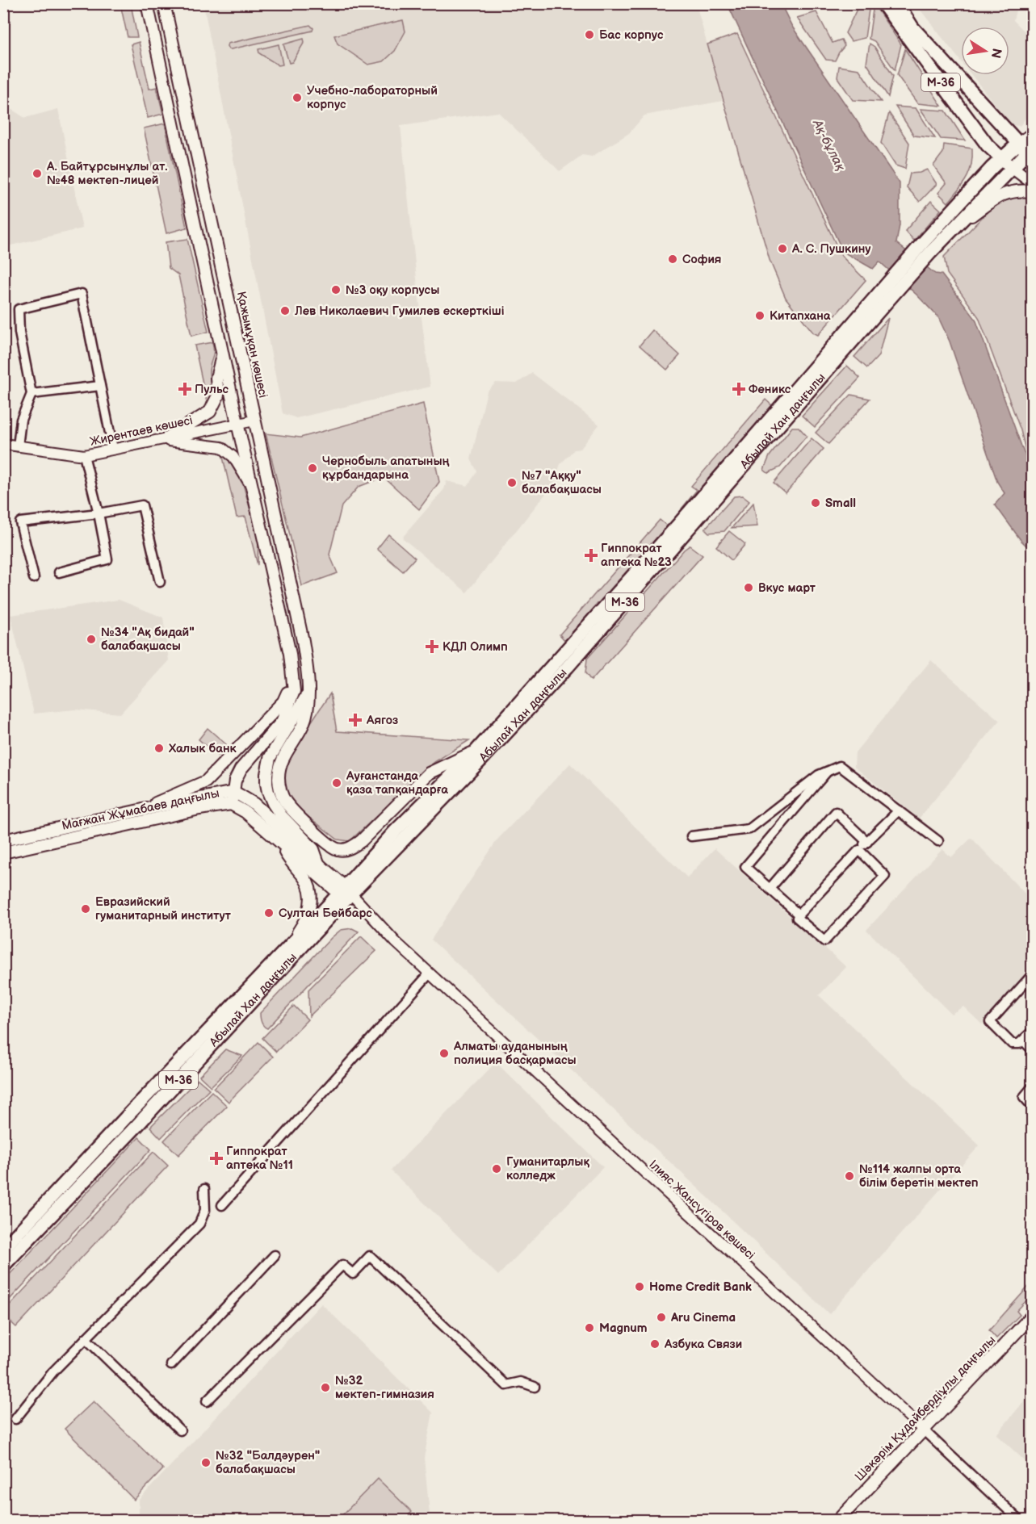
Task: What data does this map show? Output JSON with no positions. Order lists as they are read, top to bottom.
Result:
{
  "streets": {
    "main road": [
      "M-36",
      "Қажымұқан көшесі",
      "Абылай Хан даңғылы",
      "Мағжан Жұмабаев даңғылы",
      "Шәкәрім Құдайбердіұлы даңғылы"
    ],
    "street": ["Жирентаев көшесі", "Ілияс Жансүгіров көшесі"]
  },
  "crossings": [
    ["M-36", "Абылай Хан даңғылы"],
    ["Қажымұқан көшесі", "Абылай Хан даңғылы"],
    ["Қажымұқан көшесі", "Жирентаев көшесі"],
    ["Абылай Хан даңғылы", "Мағжан Жұмабаев даңғылы"],
    ["Абылай Хан даңғылы", "Ілияс Жансүгіров көшесі"],
    ["Мағжан Жұмабаев даңғылы", "Ілияс Жансүгіров көшесі"],
    ["Ілияс Жансүгіров көшесі", "Шәкәрім Құдайбердіұлы даңғылы"]
  ],
  "water": ["Ақ-бұлақ"],
  "places": {
    "other": [
      "Бас корпус",
      "Учебно-лабораторный корпус",
      "А. Байтұрсынұлы ат. №48 мектеп-лицей",
      "А. С. Пушкину",
      "София",
      "№3 оқу корпусы",
      "Лев Николаевич Гумилев ескерткіші",
      "Китапхана",
      "Чернобыль апатының құрбандарына",
      "№7 \"Аққу\" балабақшасы",
      "Small",
      "Вкус март",
      "№34 \"Ақ бидай\" балабақшасы",
      "Халык банк",
      "Ауғанстанда қаза тапқандарға",
      "Евразийский гуманитарный институт",
      "Султан Бейбарс",
      "Алматы ауданының полиция басқармасы",
      "Гуманитарлық колледж",
      "№114 жалпы орта білім беретін мектеп",
      "Home Credit Bank",
      "Aru Cinema",
      "Magnum",
      "Азбука Связи",
      "№32 мектеп-гимназия",
      "№32 \"Балдәурен\" балабақшасы"
    ],
    "health": [
      "Пульс",
      "Феникс",
      "Гиппократ аптека №23",
      "КДЛ Олимп",
      "Аягоз",
      "Гиппократ аптека №11"
    ]
  },
  "north": "right"
}
